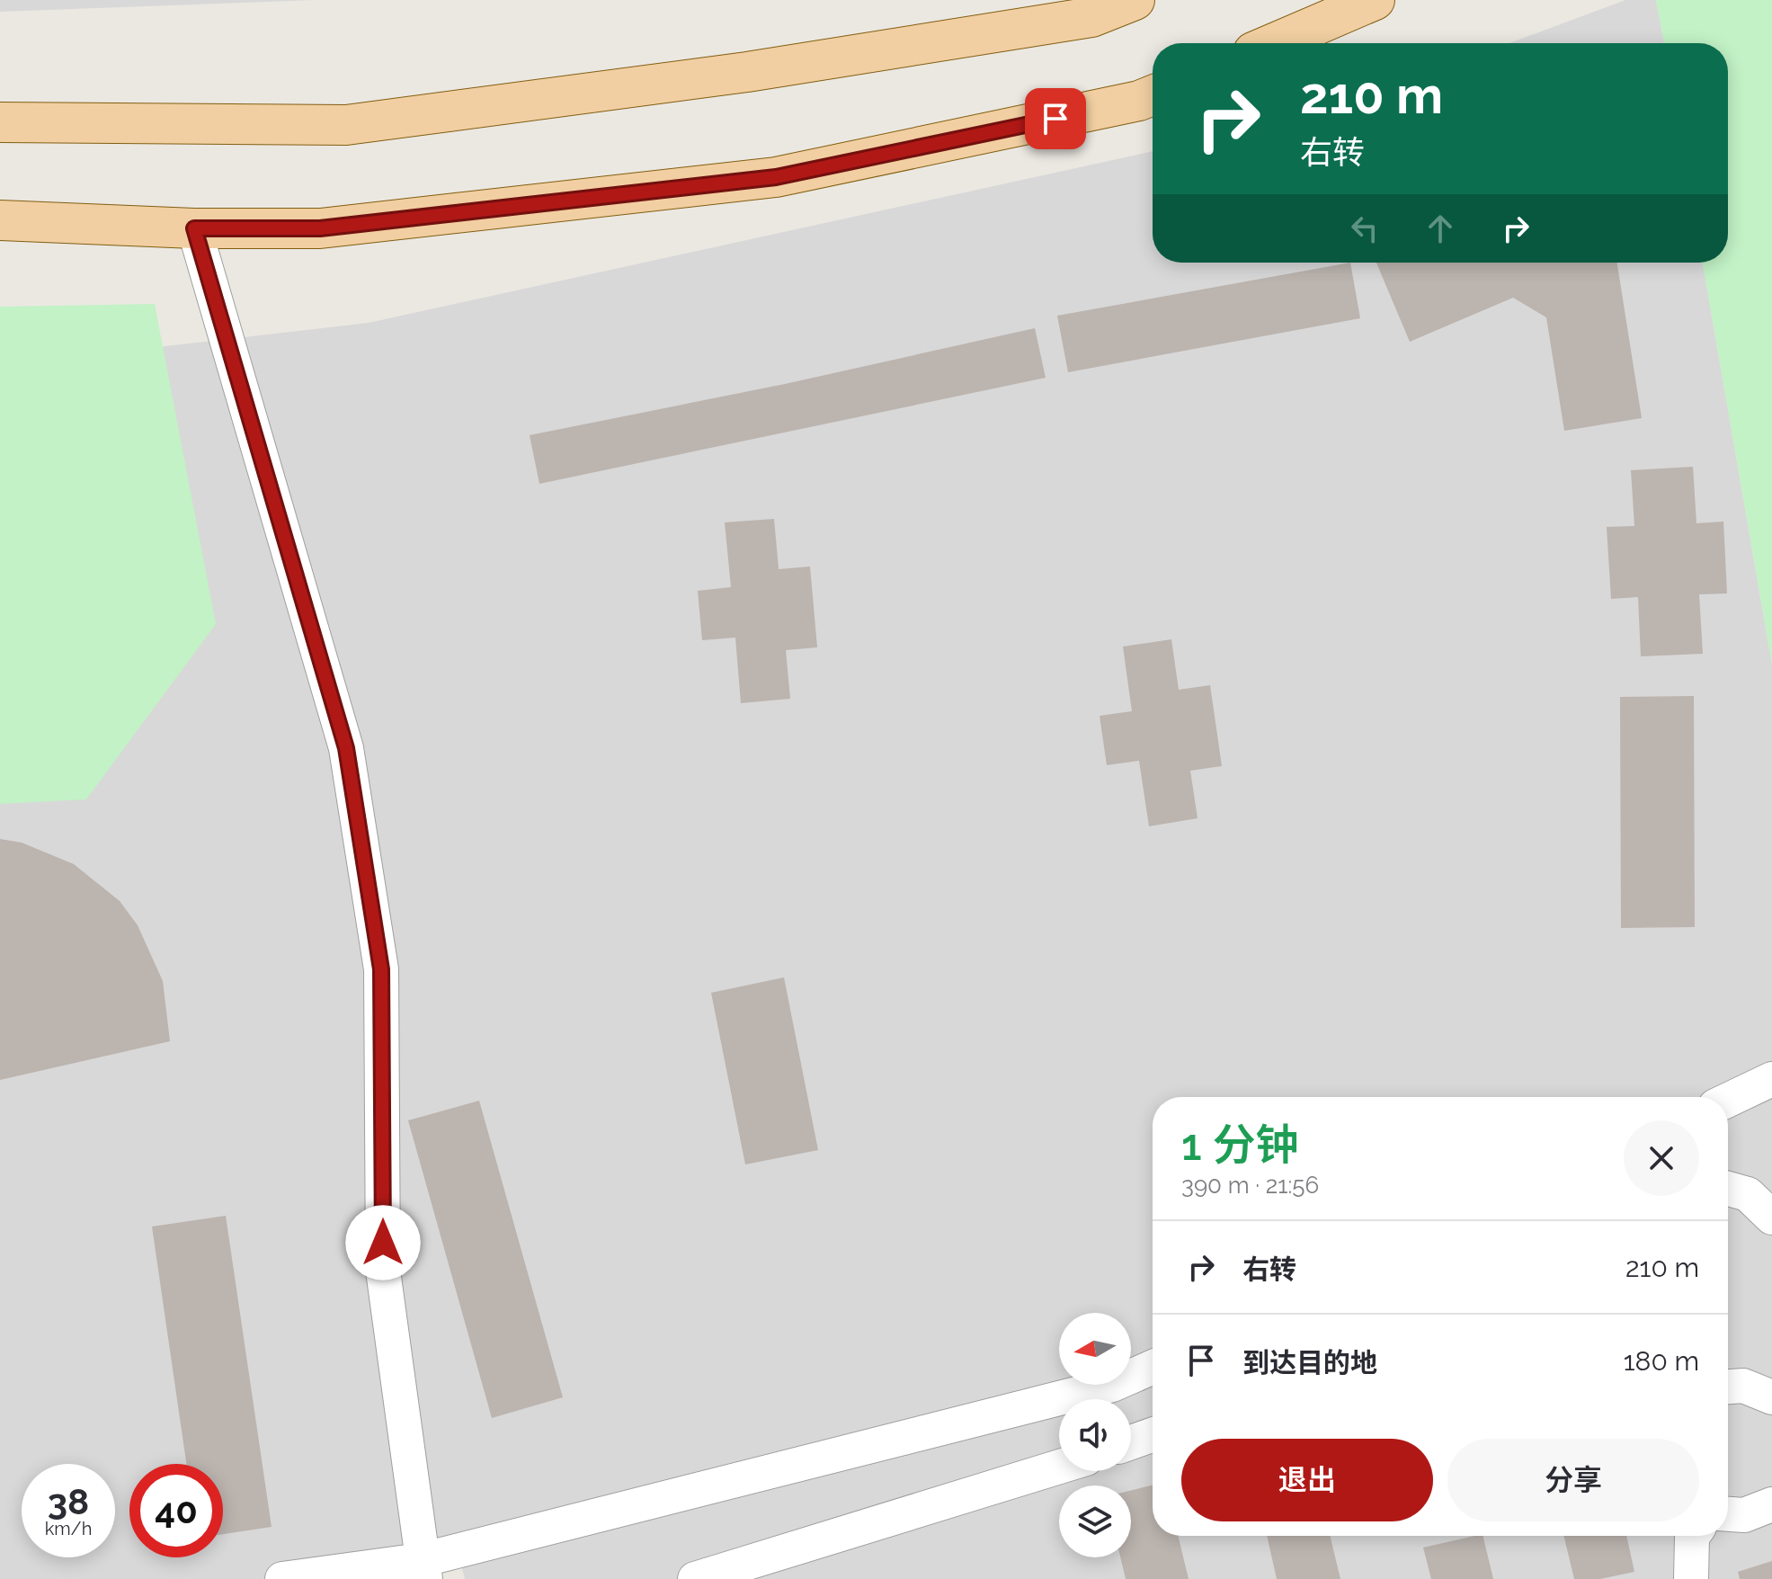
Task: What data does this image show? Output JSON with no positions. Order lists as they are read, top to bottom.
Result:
{
  "north": "left",
  "page": {
    "turn": ["210 m", "右转"],
    "heading": ["1 分钟", "390 m · 21:56"],
    "list": [
      {
        "name": "右转",
        "value": "210 m"
      },
      {
        "name": "到达目的地",
        "value": "180 m"
      }
    ],
    "buttons": ["退出", "分享"],
    "speed": "38 km/h",
    "limit": "40"
  }
}
